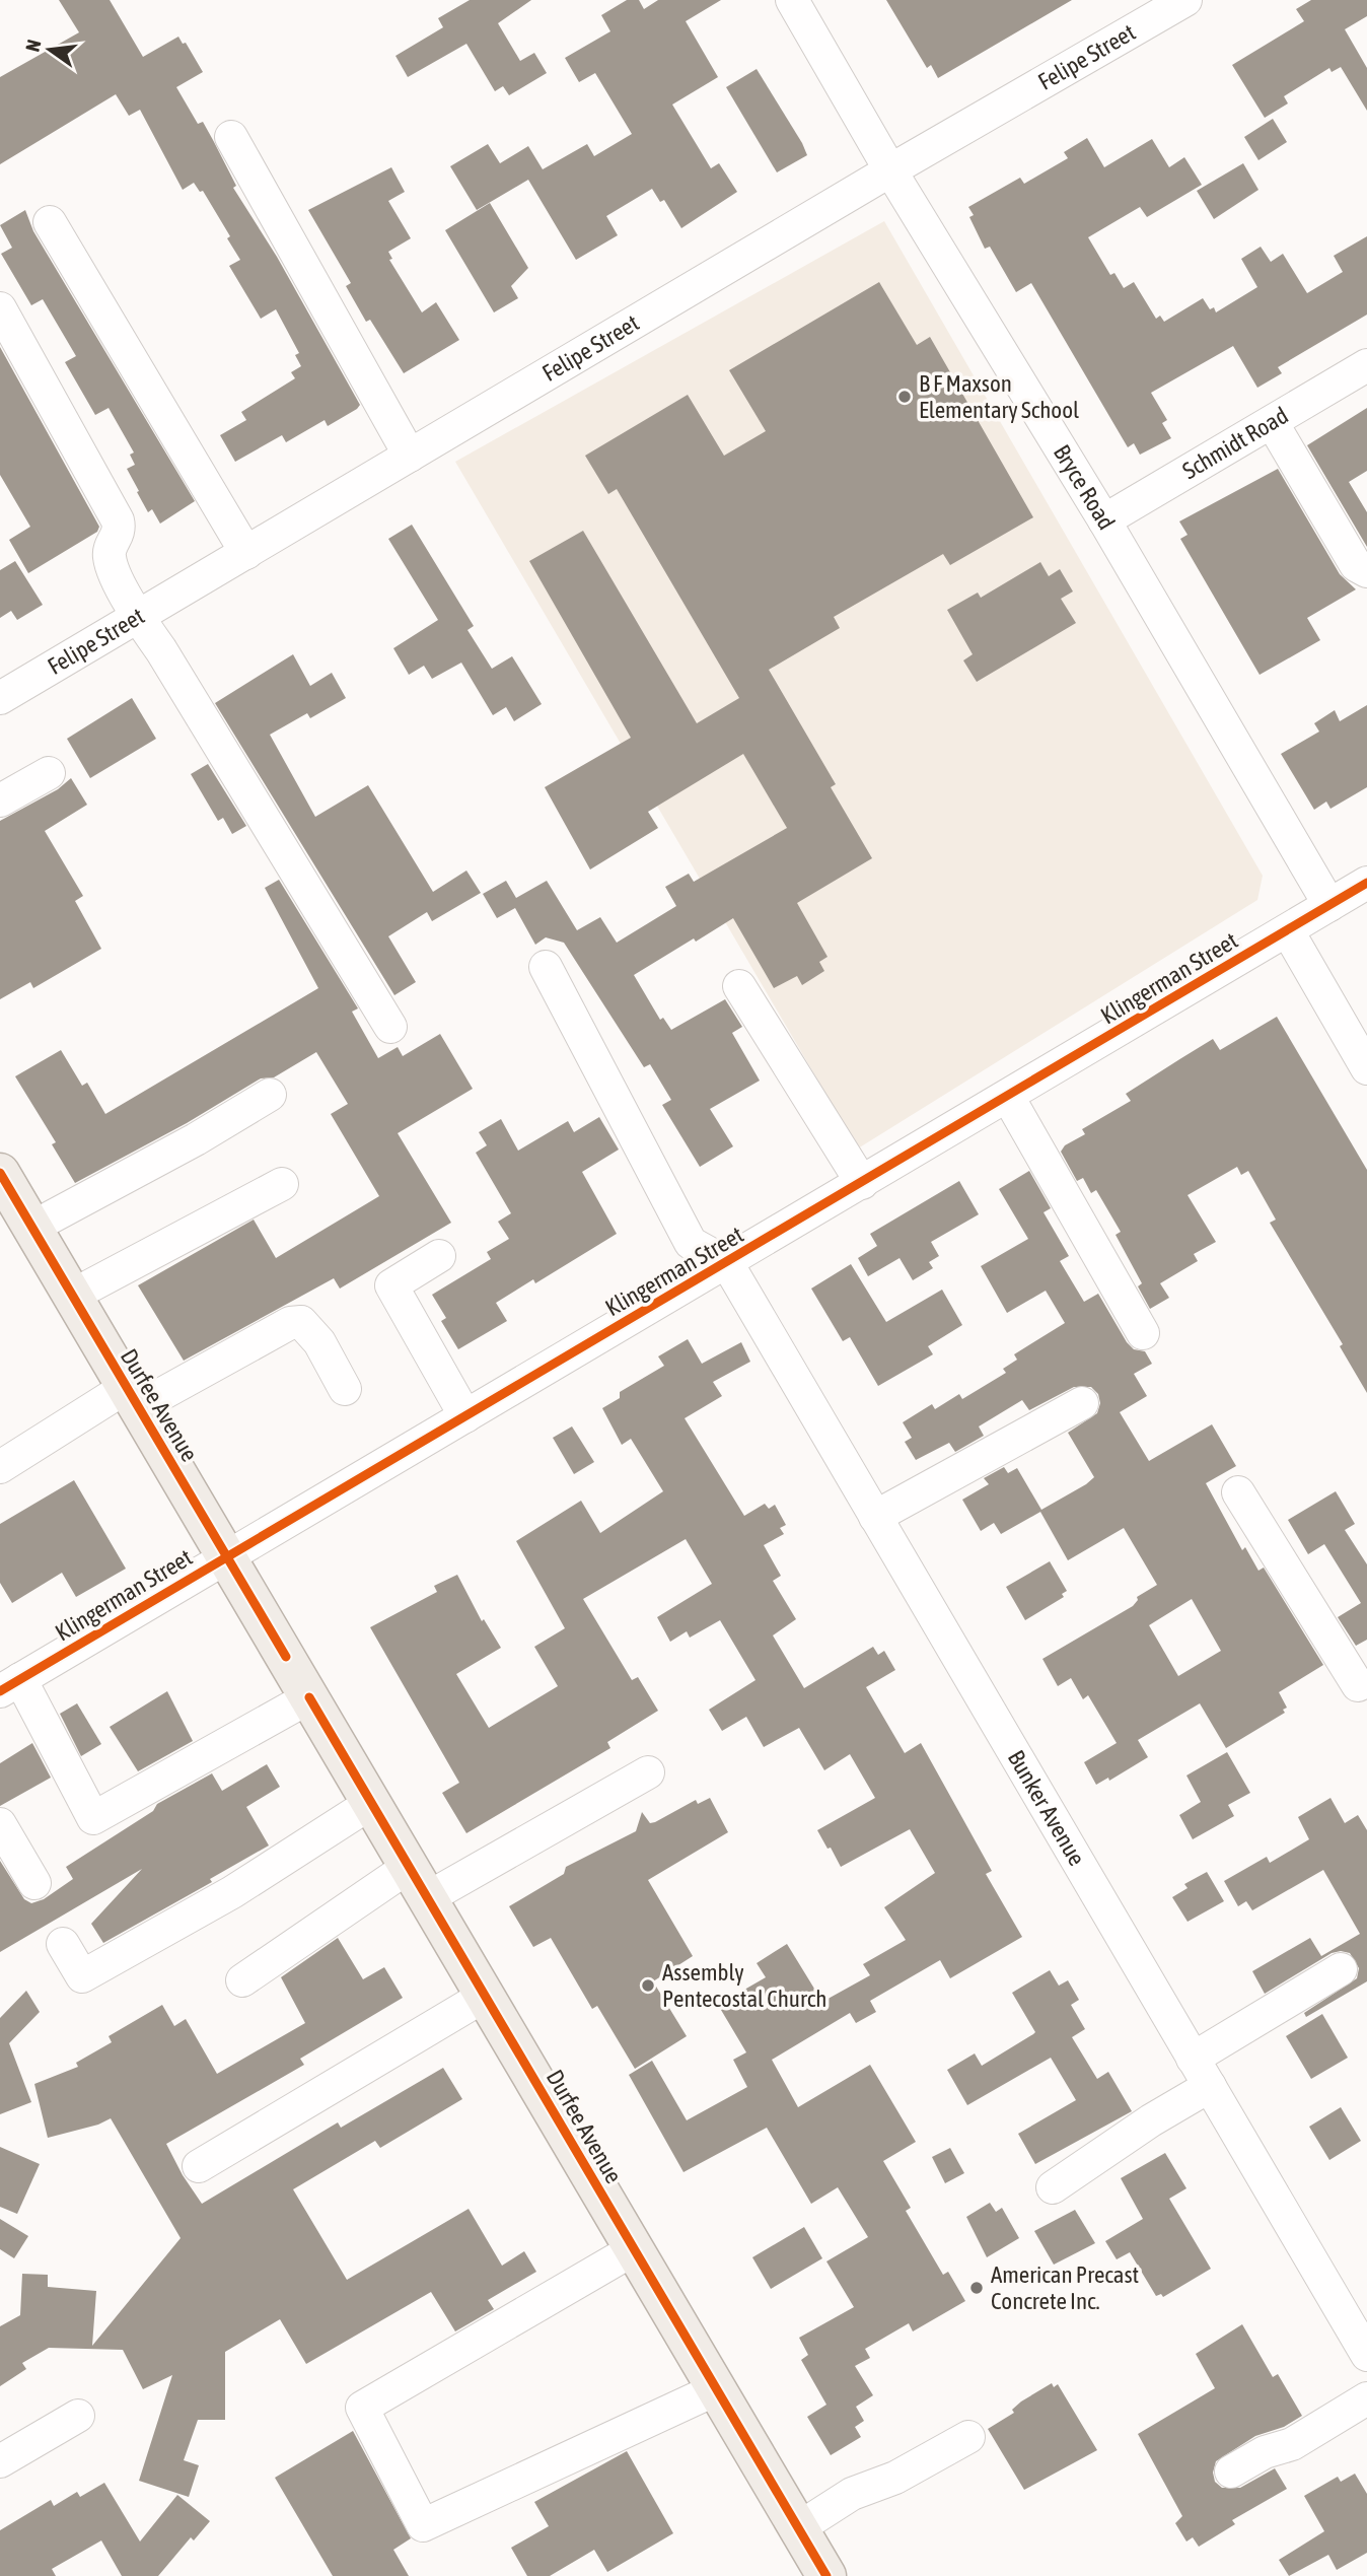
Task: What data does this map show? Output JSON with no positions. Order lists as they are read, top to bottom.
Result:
{
  "streets": {
    "main road": ["Durfee Avenue"],
    "street": [
      "Felipe Street",
      "Schmidt Road",
      "Bryce Road",
      "Klingerman Street",
      "Bunker Avenue"
    ]
  },
  "crossings": [
    ["Felipe Street", "Bryce Road"],
    ["Schmidt Road", "Bryce Road"],
    ["Bryce Road", "Klingerman Street"],
    ["Klingerman Street", "Durfee Avenue"],
    ["Klingerman Street", "Bunker Avenue"]
  ],
  "places": ["B F Maxson Elementary School", "Assembly Pentecostal Church", "American Precast Concrete Inc."],
  "north": "left"
}
